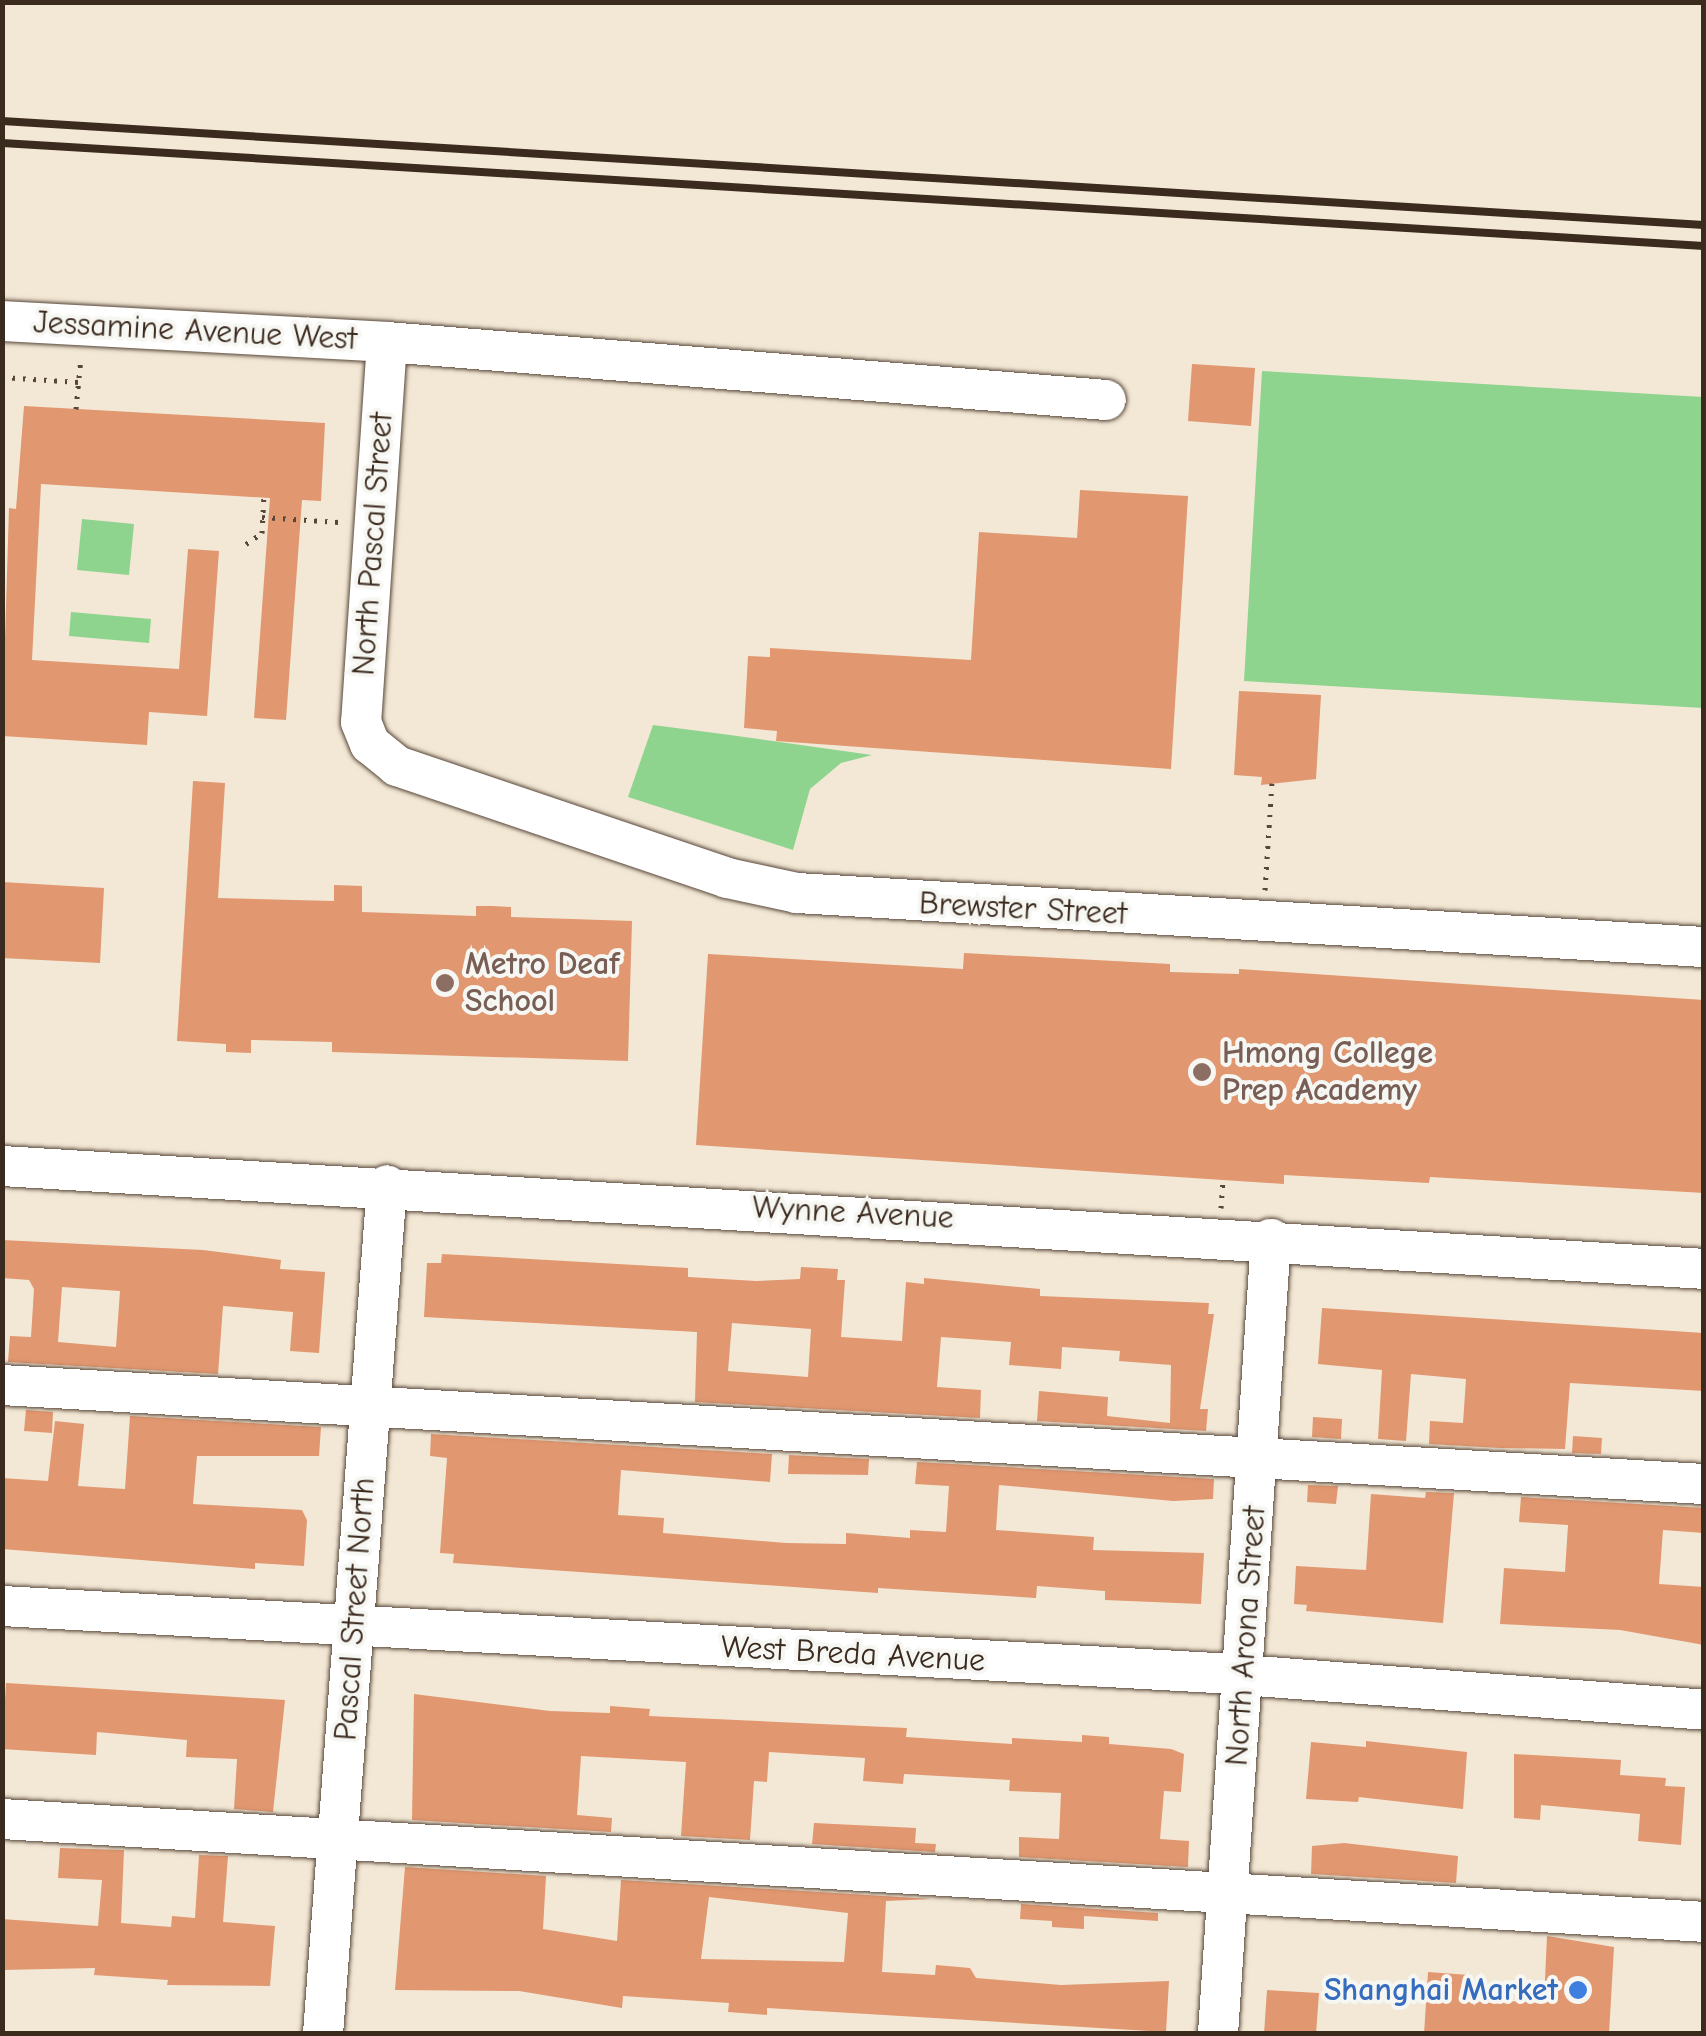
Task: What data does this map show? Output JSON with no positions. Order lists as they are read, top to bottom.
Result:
{
  "streets": {
    "street": [
      "Jessamine Avenue West",
      "North Pascal Street",
      "Brewster Street",
      "Wynne Avenue",
      "Pascal Street North",
      "North Arona Street",
      "West Breda Avenue"
    ]
  },
  "crossings": [
    ["Jessamine Avenue West", "North Pascal Street"],
    ["North Pascal Street", "Brewster Street"],
    ["Wynne Avenue", "Pascal Street North"],
    ["Wynne Avenue", "North Arona Street"],
    ["Pascal Street North", "West Breda Avenue"],
    ["North Arona Street", "West Breda Avenue"]
  ],
  "places": ["Metro Deaf School", "Hmong College Prep Academy", "Shanghai Market"]
}
